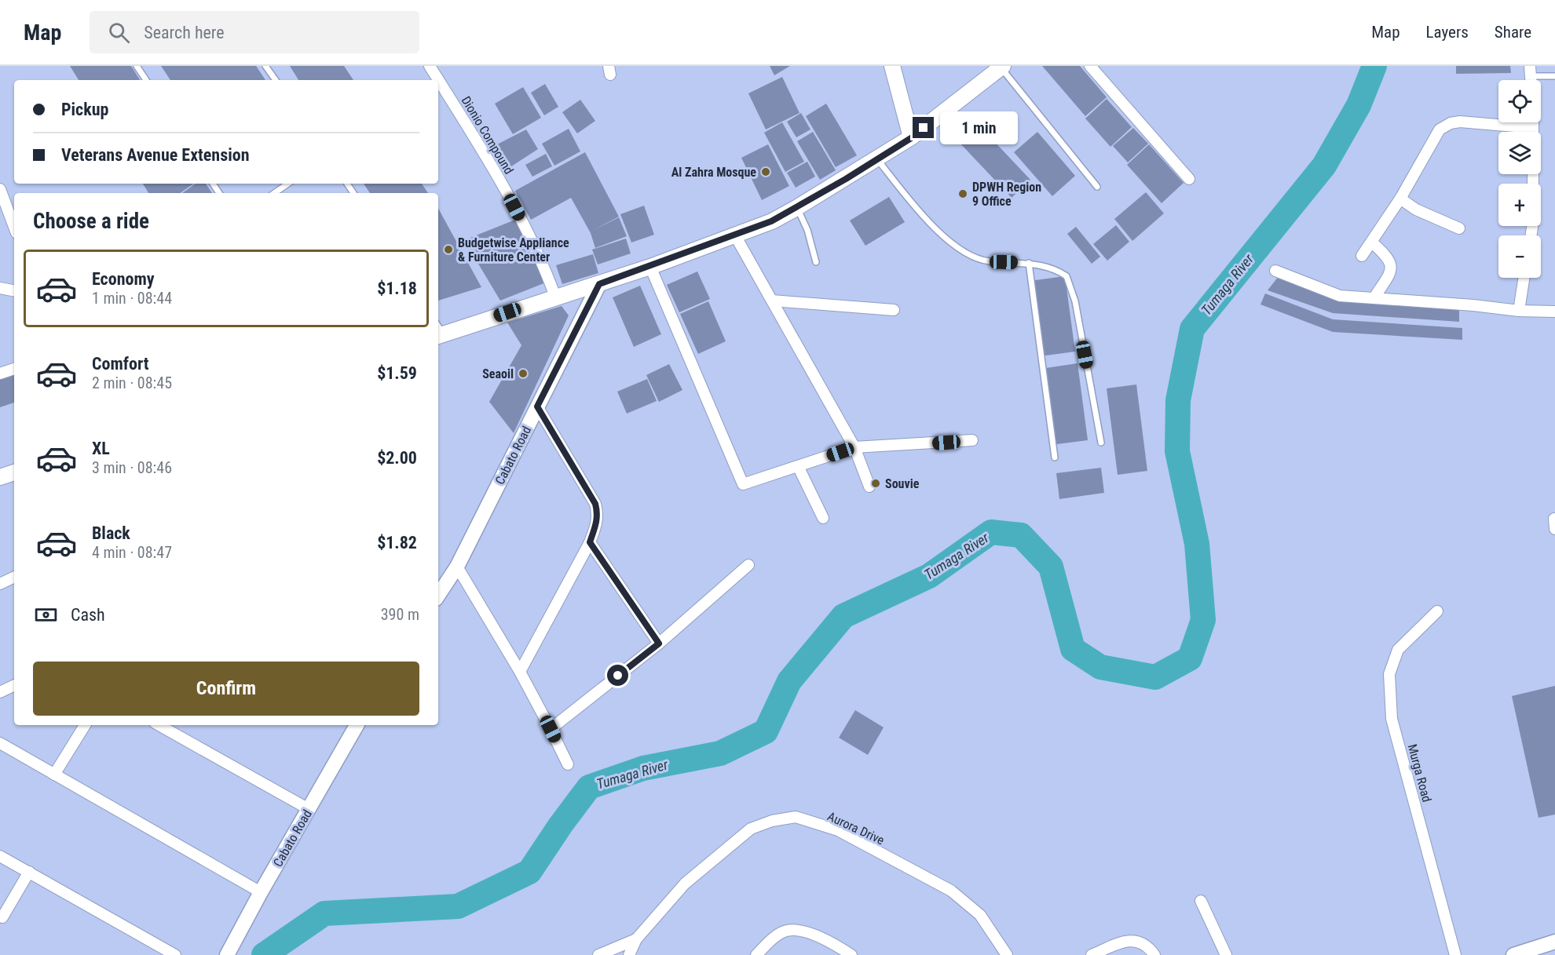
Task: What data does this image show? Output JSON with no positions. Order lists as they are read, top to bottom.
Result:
{
  "streets": {
    "street": [
      "Dionio Compound",
      "Cabato Road",
      "Murga Road",
      "Aurora Drive"
    ]
  },
  "water": ["Tumaga River"],
  "places": [
    "Al Zahra Mosque",
    "DPWH Region 9 Office",
    "Budgetwise Appliance & Furniture Center",
    "Seaoil",
    "Souvie"
  ],
  "page": {
    "header": "Map",
    "search": "Search here",
    "nav": ["Map", "Layers", "Share"],
    "map_buttons": ["+", "−"],
    "banner": ["Pickup", "Veterans Avenue Extension"],
    "bubble": "1 min",
    "heading": "Choose a ride",
    "list": [
      {
        "name": "Economy",
        "note": "1 min · 08:44",
        "value": "$1.18"
      },
      {
        "name": "Comfort",
        "note": "2 min · 08:45",
        "value": "$1.59"
      },
      {
        "name": "XL",
        "note": "3 min · 08:46",
        "value": "$2.00"
      },
      {
        "name": "Black",
        "note": "4 min · 08:47",
        "value": "$1.82"
      }
    ],
    "pay": ["Cash", "390 m"],
    "buttons": "Confirm"
  }
}
